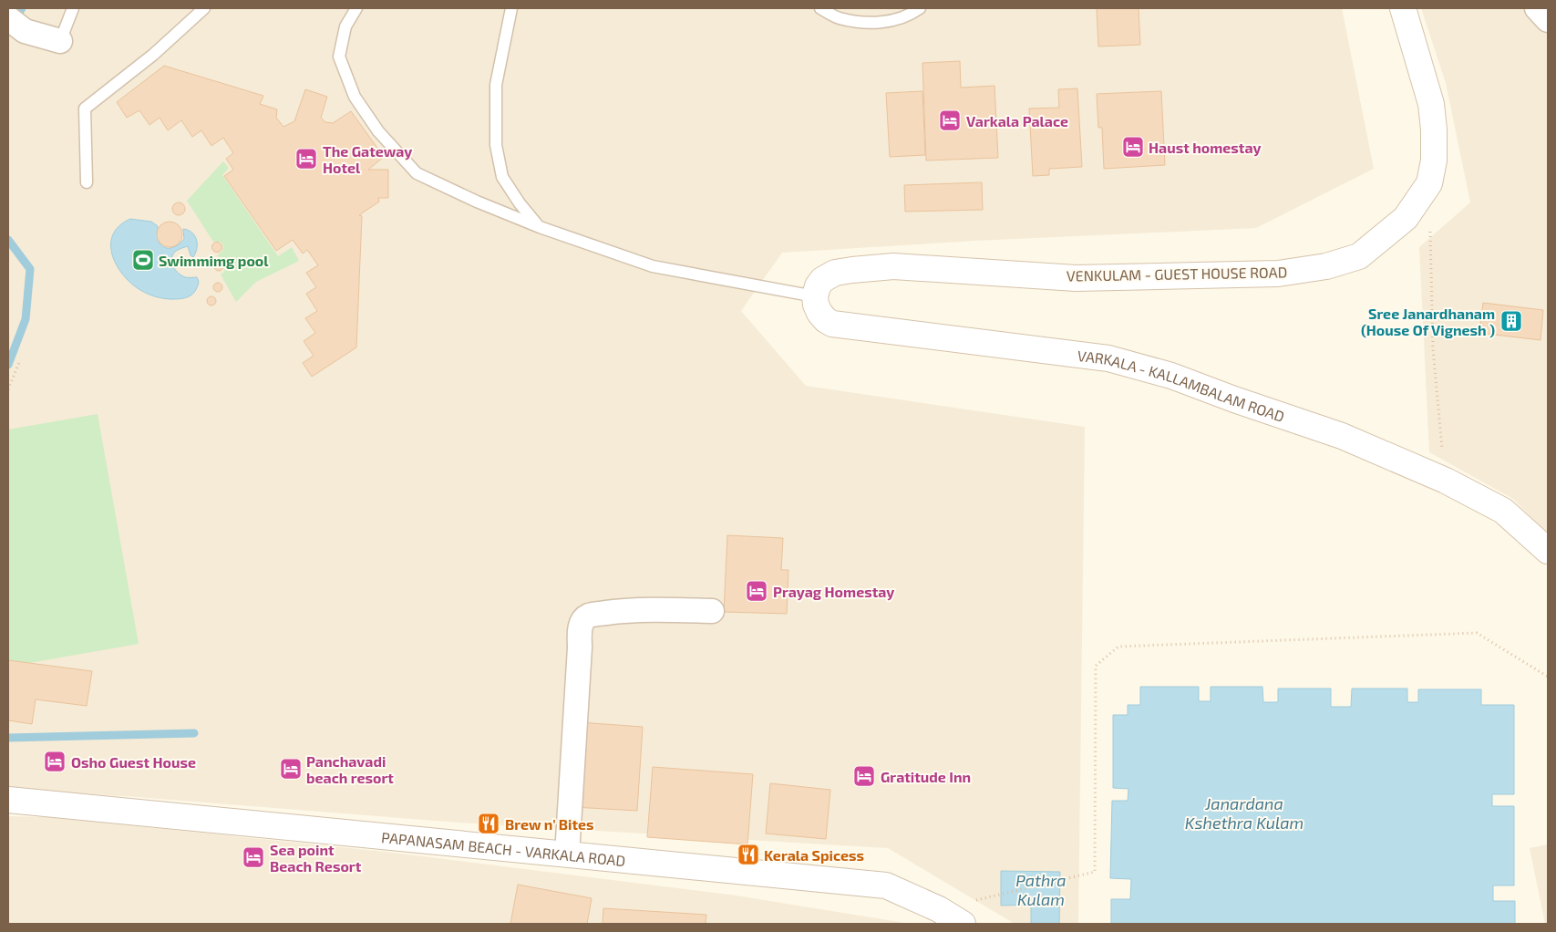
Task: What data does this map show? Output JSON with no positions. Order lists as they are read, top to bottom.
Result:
{
  "streets": {
    "main road": ["VENKULAM - GUEST HOUSE ROAD", "VARKALA - KALLAMBALAM ROAD", "PAPANASAM BEACH - VARKALA ROAD"]
  },
  "crossings": [
    ["VENKULAM - GUEST HOUSE ROAD", "VARKALA - KALLAMBALAM ROAD"]
  ],
  "water": ["Janardana Kshethra Kulam", "Pathra Kulam"],
  "places": {
    "hotel": [
      "Varkala Palace",
      "Haust homestay",
      "The Gateway Hotel",
      "Prayag Homestay",
      "Osho Guest House",
      "Panchavadi beach resort",
      "Gratitude Inn",
      "Sea point Beach Resort"
    ],
    "sports": ["Swimmimg pool"],
    "building": ["Sree Janardhanam (House Of Vignesh )"],
    "restaurant": ["Brew n' Bites", "Kerala Spicess"]
  }
}
